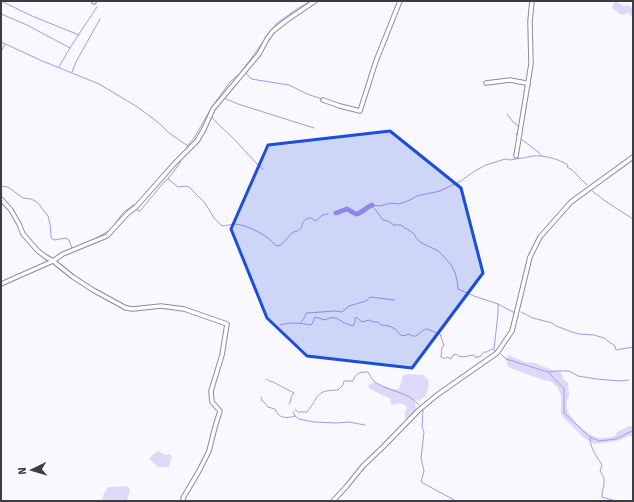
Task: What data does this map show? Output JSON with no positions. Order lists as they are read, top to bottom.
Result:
{
  "north": "left"
}
